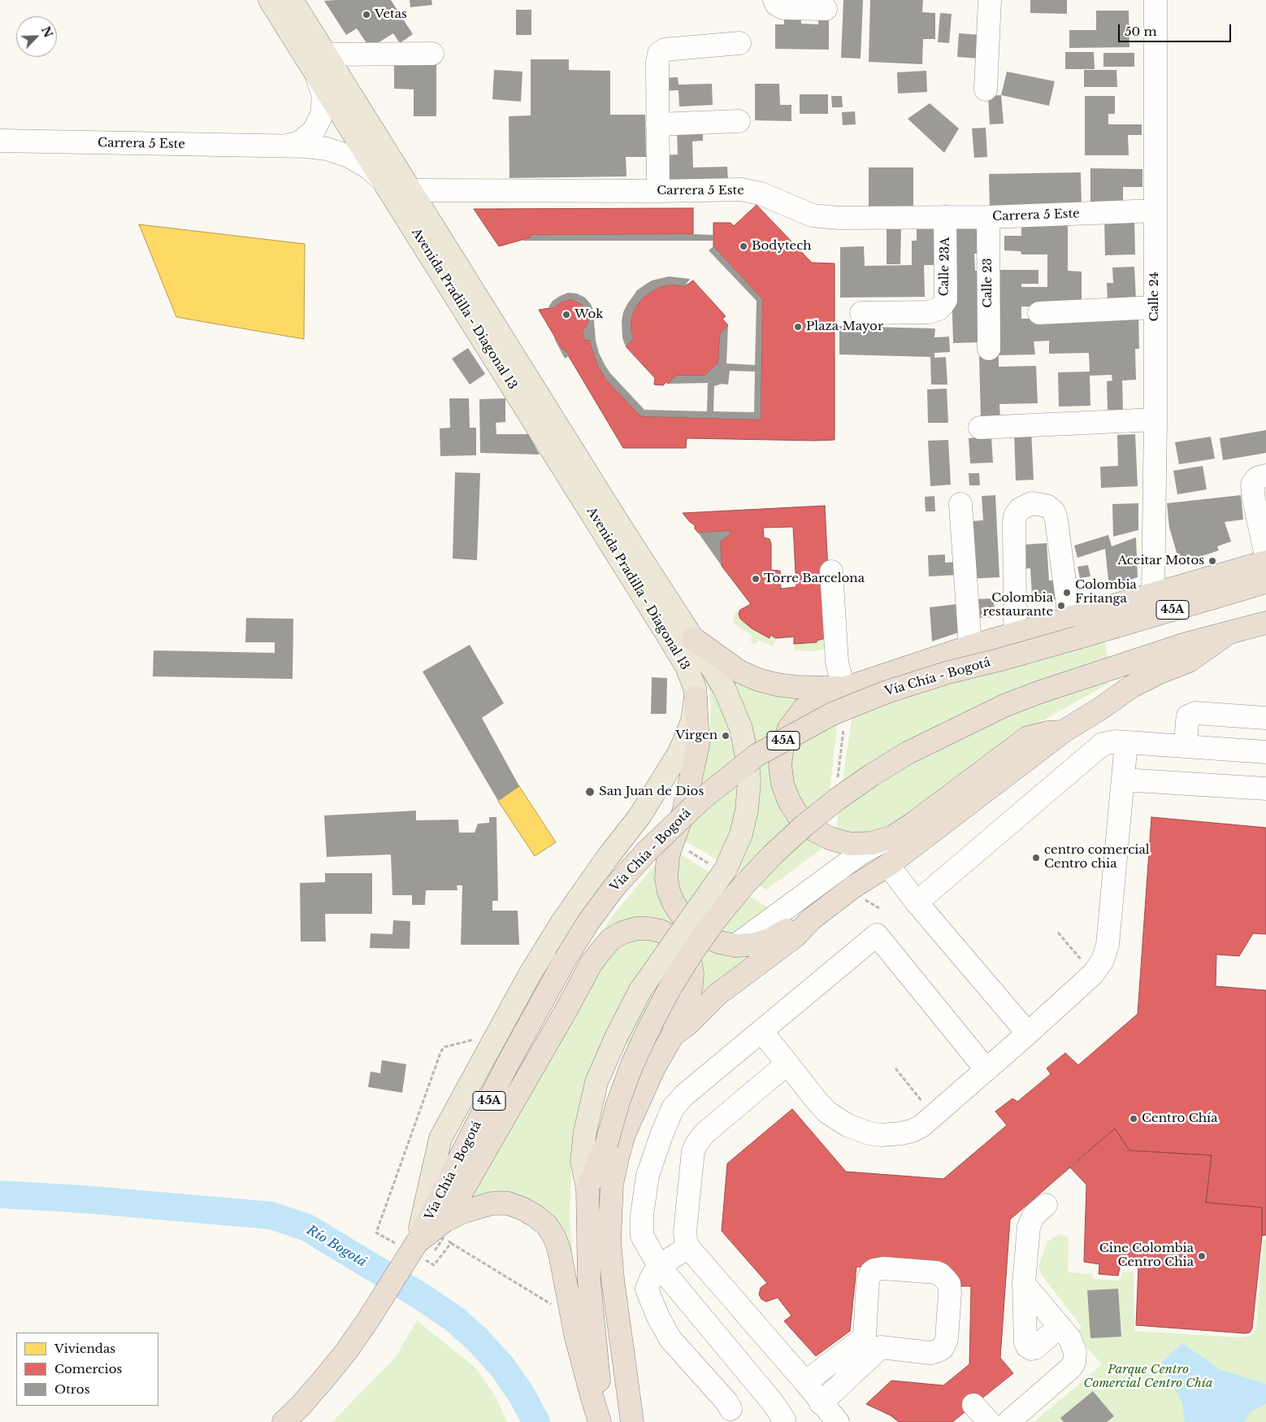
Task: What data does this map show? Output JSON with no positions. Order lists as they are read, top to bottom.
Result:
{
  "streets": {
    "highway": ["45A", "Vía Chía - Bogotá"],
    "main road": ["Avenida Pradilla - Diagonal 13"],
    "street": [
      "Carrera 5 Este",
      "Calle 23A",
      "Calle 23",
      "Calle 24"
    ]
  },
  "crossings": [
    ["Carrera 5 Este", "Calle 23A"],
    ["Carrera 5 Este", "Calle 23"],
    ["Carrera 5 Este", "Calle 24"],
    ["Carrera 5 Este", "Avenida Pradilla - Diagonal 13"],
    ["Avenida Pradilla - Diagonal 13", "Vía Chía - Bogotá"]
  ],
  "water": ["Río Bogotá"],
  "parks": ["Parque Centro Comercial Centro Chía"],
  "places": [
    "Vetas",
    "Bodytech",
    "Wok",
    "Plaza Mayor",
    "Aceitar Motos",
    "Torre Barcelona",
    "Colombia Fritanga",
    "Colombia restaurante",
    "Virgen",
    "San Juan de Dios",
    "centro comercial Centro chia",
    "Centro Chía",
    "Cine Colombia Centro Chia"
  ],
  "legend": ["Viviendas", "Comercios", "Otros"],
  "scale_bar": "50 m",
  "north": "top right"
}
